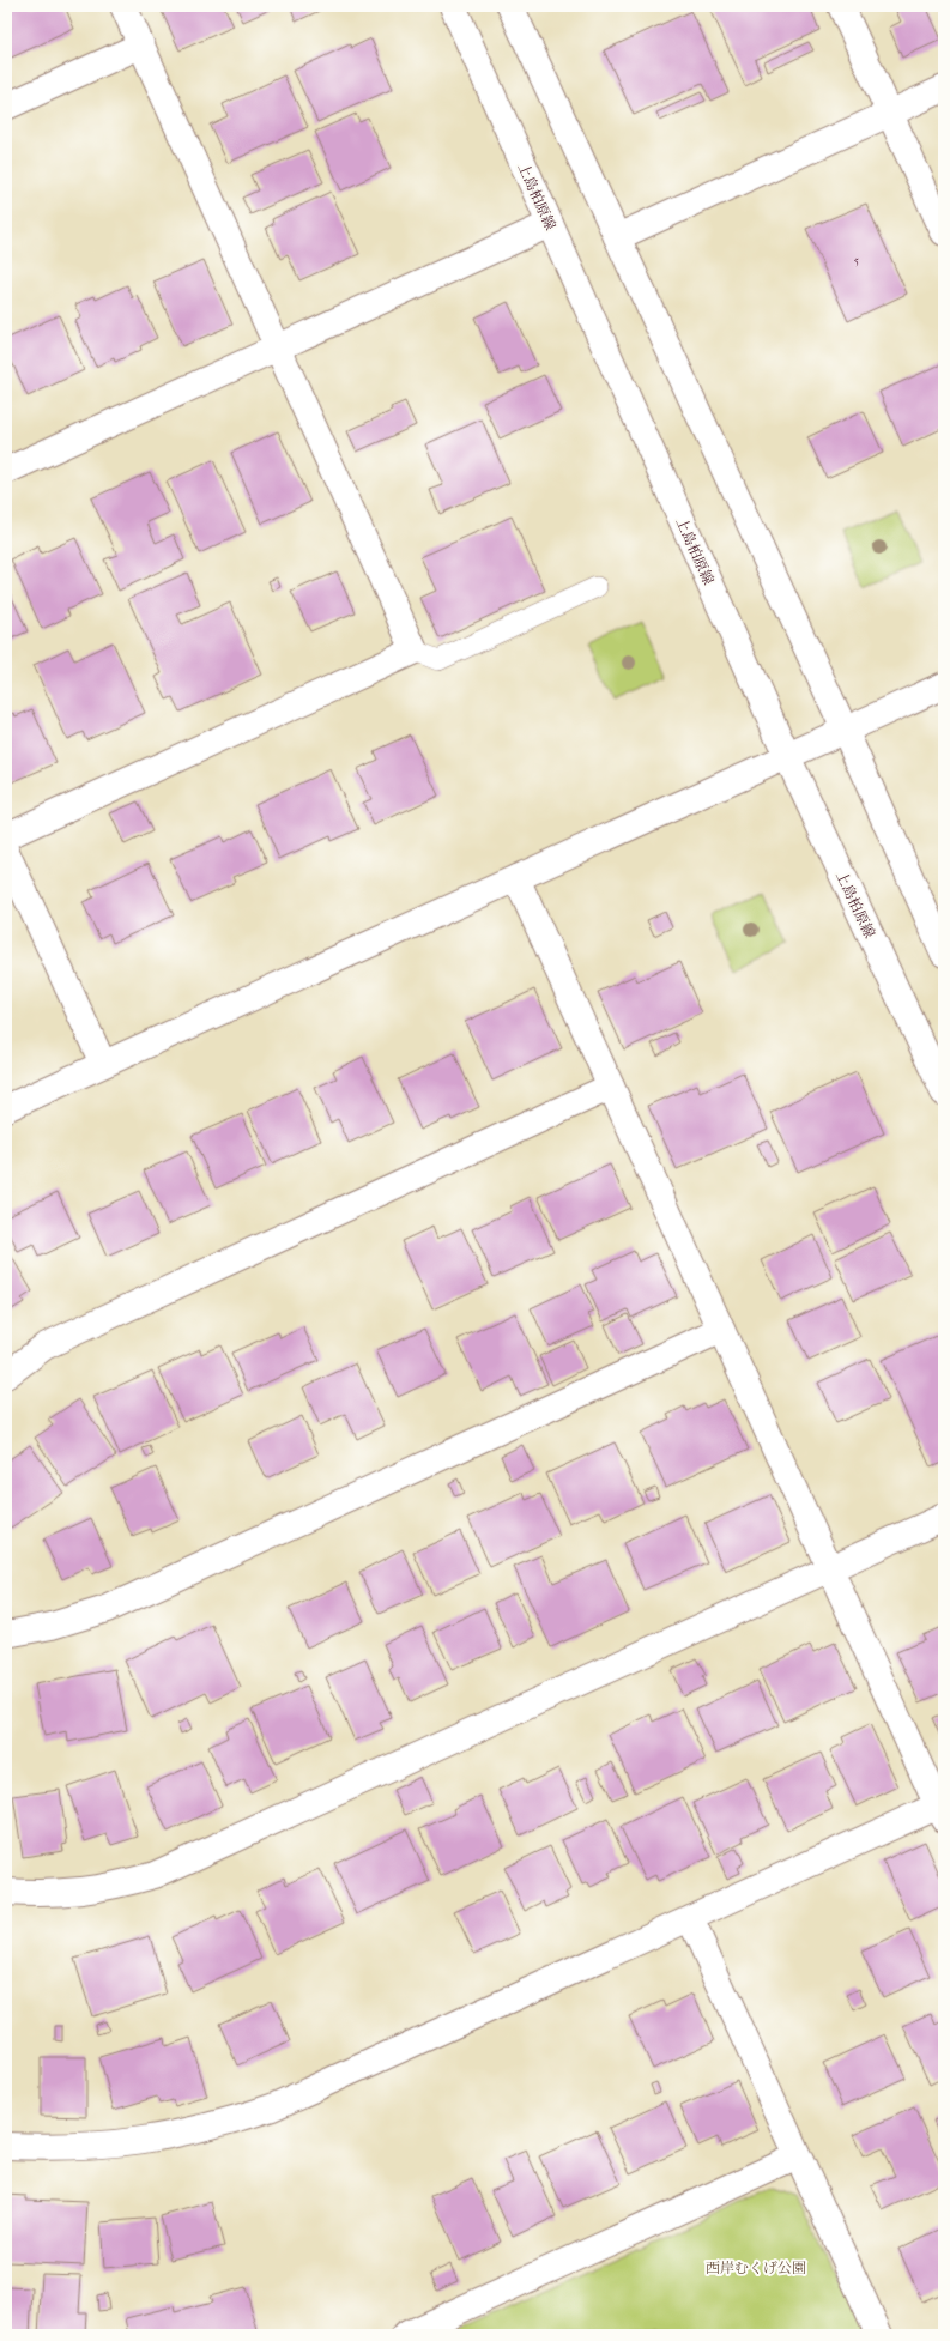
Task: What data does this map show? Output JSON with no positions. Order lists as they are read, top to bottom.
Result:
{
  "streets": {
    "street": ["上島柏原線"]
  },
  "parks": ["西岸むくげ公園"],
  "house_numbers": ["5"]
}
